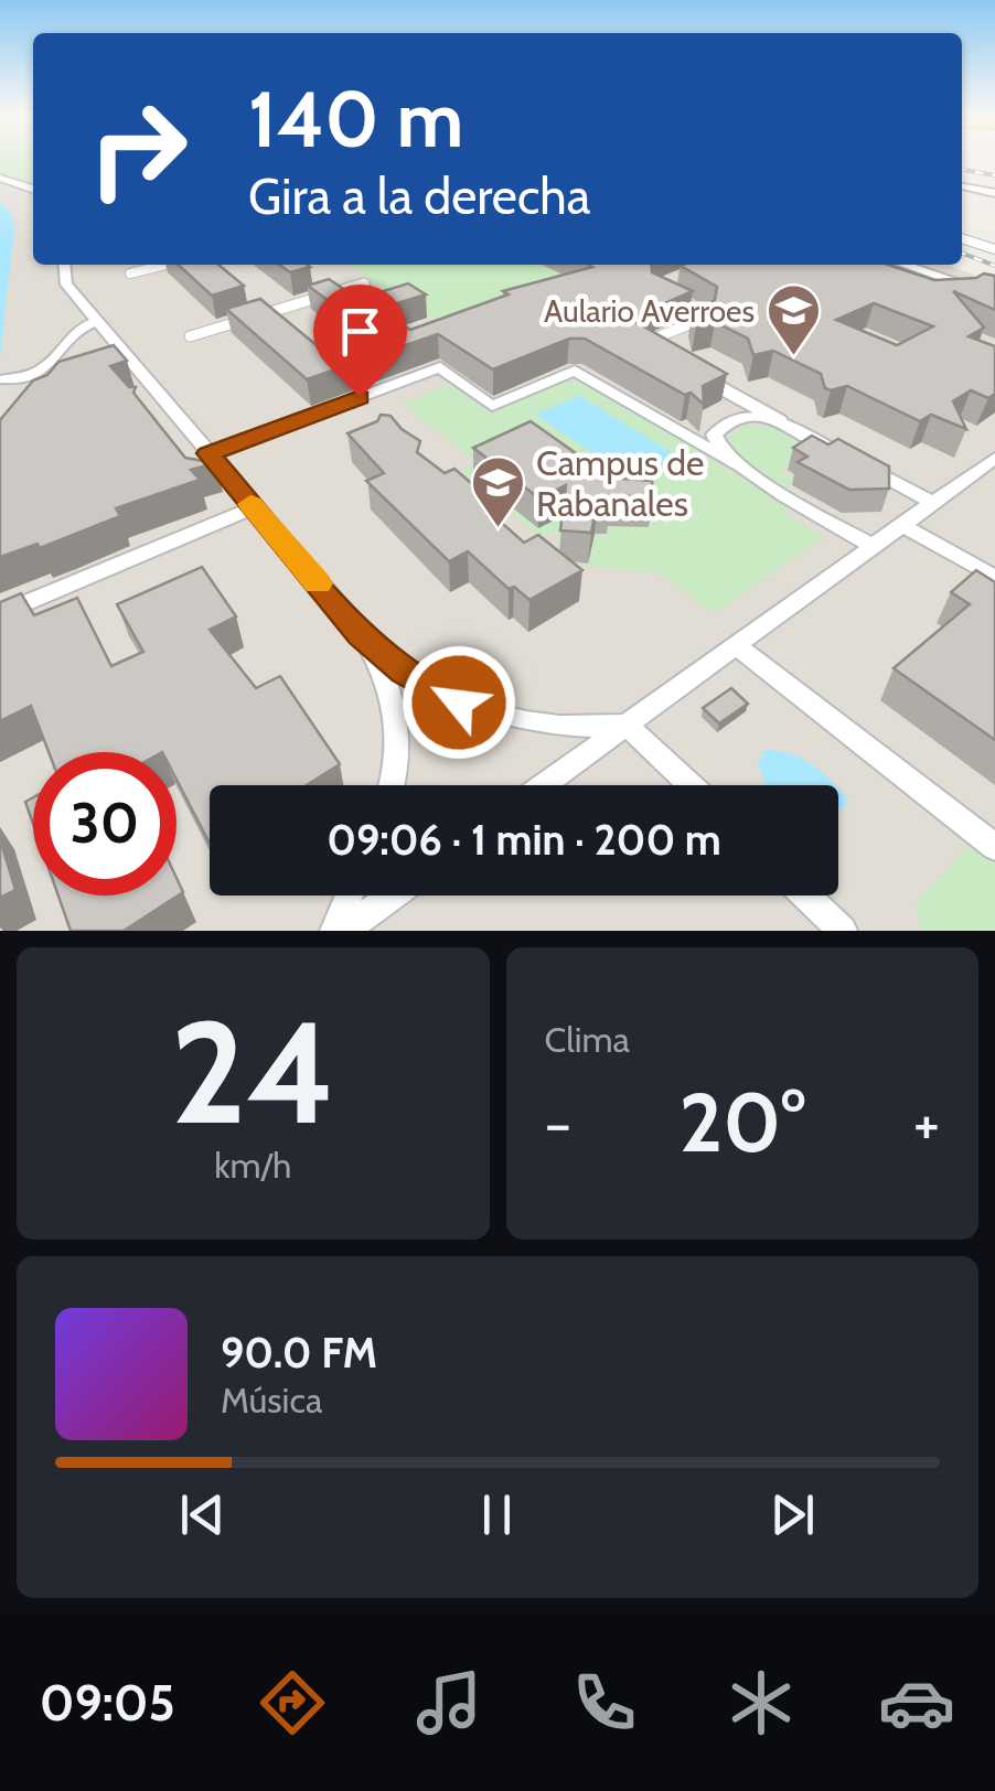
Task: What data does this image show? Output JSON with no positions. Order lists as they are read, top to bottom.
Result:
{
  "places": {
    "school or university": ["Aulario Averroes", "Campus de Rabanales"]
  },
  "page": {
    "turn": ["140 m", "Gira a la derecha"],
    "limit": "30",
    "trip": "09:06 · 1 min · 200 m",
    "tile": [
      ["24", "km/h"],
      "Clima"
    ],
    "heat": ["−", "20°", "+"],
    "song": ["90.0 FM", "Música"],
    "tabs": "09:05"
  }
}
